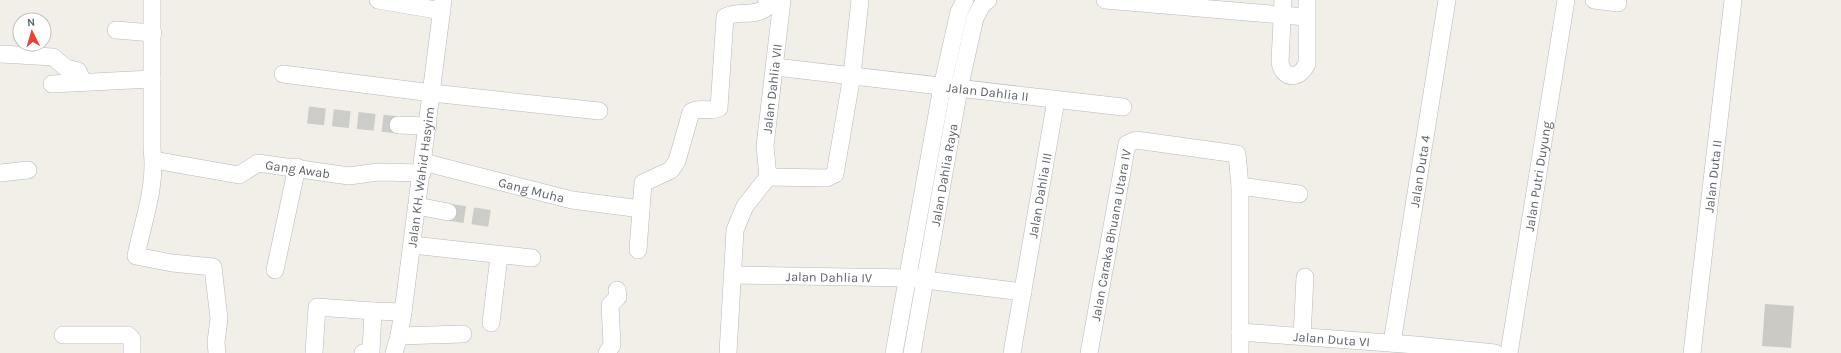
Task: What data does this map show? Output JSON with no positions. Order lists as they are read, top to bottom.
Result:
{
  "streets": {
    "street": [
      "Jalan Dahlia VII",
      "Jalan Dahlia II",
      "Gang Awab",
      "Jalan Duta 4",
      "Jalan Dahlia Raya",
      "Jalan Duta II",
      "Jalan KH. Wahid Hasyim",
      "Jalan Putri Duyung",
      "Gang Muha",
      "Jalan Dahlia III",
      "Jalan Caraka Bhuana Utara IV",
      "Jalan Dahlia IV",
      "Jalan Duta VI"
    ]
  },
  "crossings": [
    ["Jalan Dahlia VII", "Jalan Dahlia II"],
    ["Jalan Dahlia II", "Jalan Dahlia Raya"],
    ["Jalan Dahlia II", "Jalan Dahlia III"],
    ["Gang Awab", "Jalan KH. Wahid Hasyim"],
    ["Gang Awab", "Gang Muha"],
    ["Jalan Duta 4", "Jalan Duta VI"],
    ["Jalan Dahlia Raya", "Jalan Dahlia IV"],
    ["Jalan KH. Wahid Hasyim", "Gang Muha"],
    ["Jalan Caraka Bhuana Utara IV", "Jalan Duta VI"]
  ],
  "north": "top"
}
